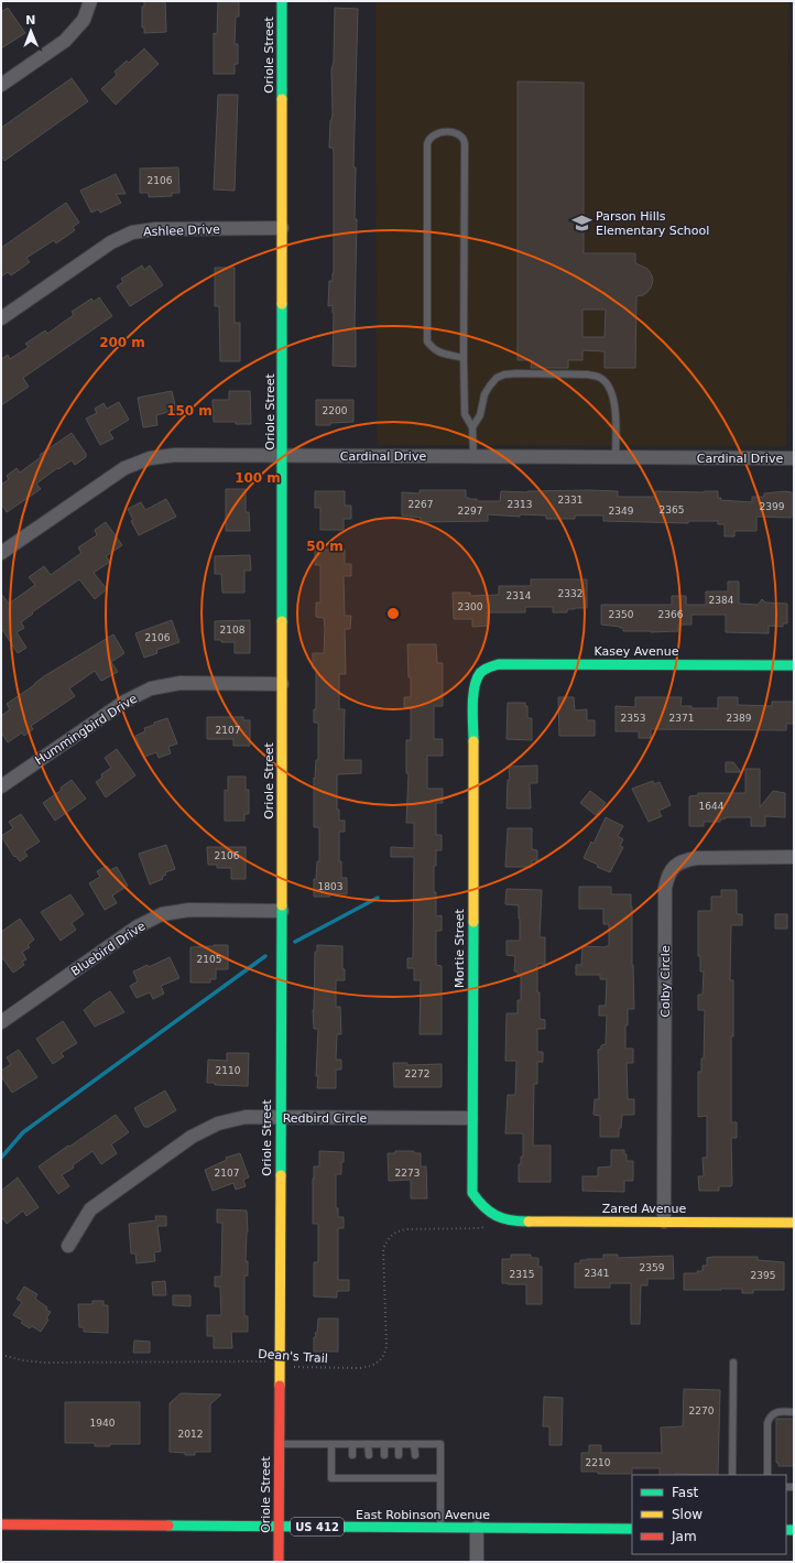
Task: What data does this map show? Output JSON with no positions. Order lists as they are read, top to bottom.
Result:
{
  "streets": {
    "main road": [
      "Oriole Street",
      "Kasey Avenue",
      "Mortie Street",
      "Zared Avenue",
      "East Robinson Avenue",
      "US 412"
    ],
    "street": [
      "Ashlee Drive",
      "Cardinal Drive",
      "Hummingbird Drive",
      "Bluebird Drive",
      "Colby Circle",
      "Redbird Circle"
    ],
    "path": ["Dean's Trail"]
  },
  "crossings": [
    ["Oriole Street", "Ashlee Drive"],
    ["Oriole Street", "Cardinal Drive"],
    ["Oriole Street", "Hummingbird Drive"],
    ["Oriole Street", "Bluebird Drive"],
    ["Oriole Street", "Redbird Circle"],
    ["Oriole Street", "Dean's Trail"],
    ["Oriole Street", "East Robinson Avenue"],
    ["Kasey Avenue", "Mortie Street"],
    ["Mortie Street", "Redbird Circle"],
    ["Mortie Street", "Zared Avenue"],
    ["Mortie Street", "Dean's Trail"],
    ["Colby Circle", "Zared Avenue"],
    ["Zared Avenue", "Dean's Trail"]
  ],
  "places": {
    "school or university": ["Parson Hills Elementary School"]
  },
  "house_numbers": [
    "2106",
    "2200",
    "2331",
    "2267",
    "2313",
    "2399",
    "2365",
    "2297",
    "2349",
    "2332",
    "2314",
    "2384",
    "2300",
    "2350",
    "2366",
    "2108",
    "2106",
    "2353",
    "2371",
    "2389",
    "2107",
    "1644",
    "2106",
    "1803",
    "2105",
    "2110",
    "2272",
    "2107",
    "2273",
    "2359",
    "2341",
    "2315",
    "2395",
    "2270",
    "1940",
    "2012",
    "2210"
  ],
  "legend": ["Fast", "Slow", "Jam"],
  "north": "top",
  "rings": [
    "200 m",
    "150 m",
    "100 m",
    "50 m"
  ]
}
